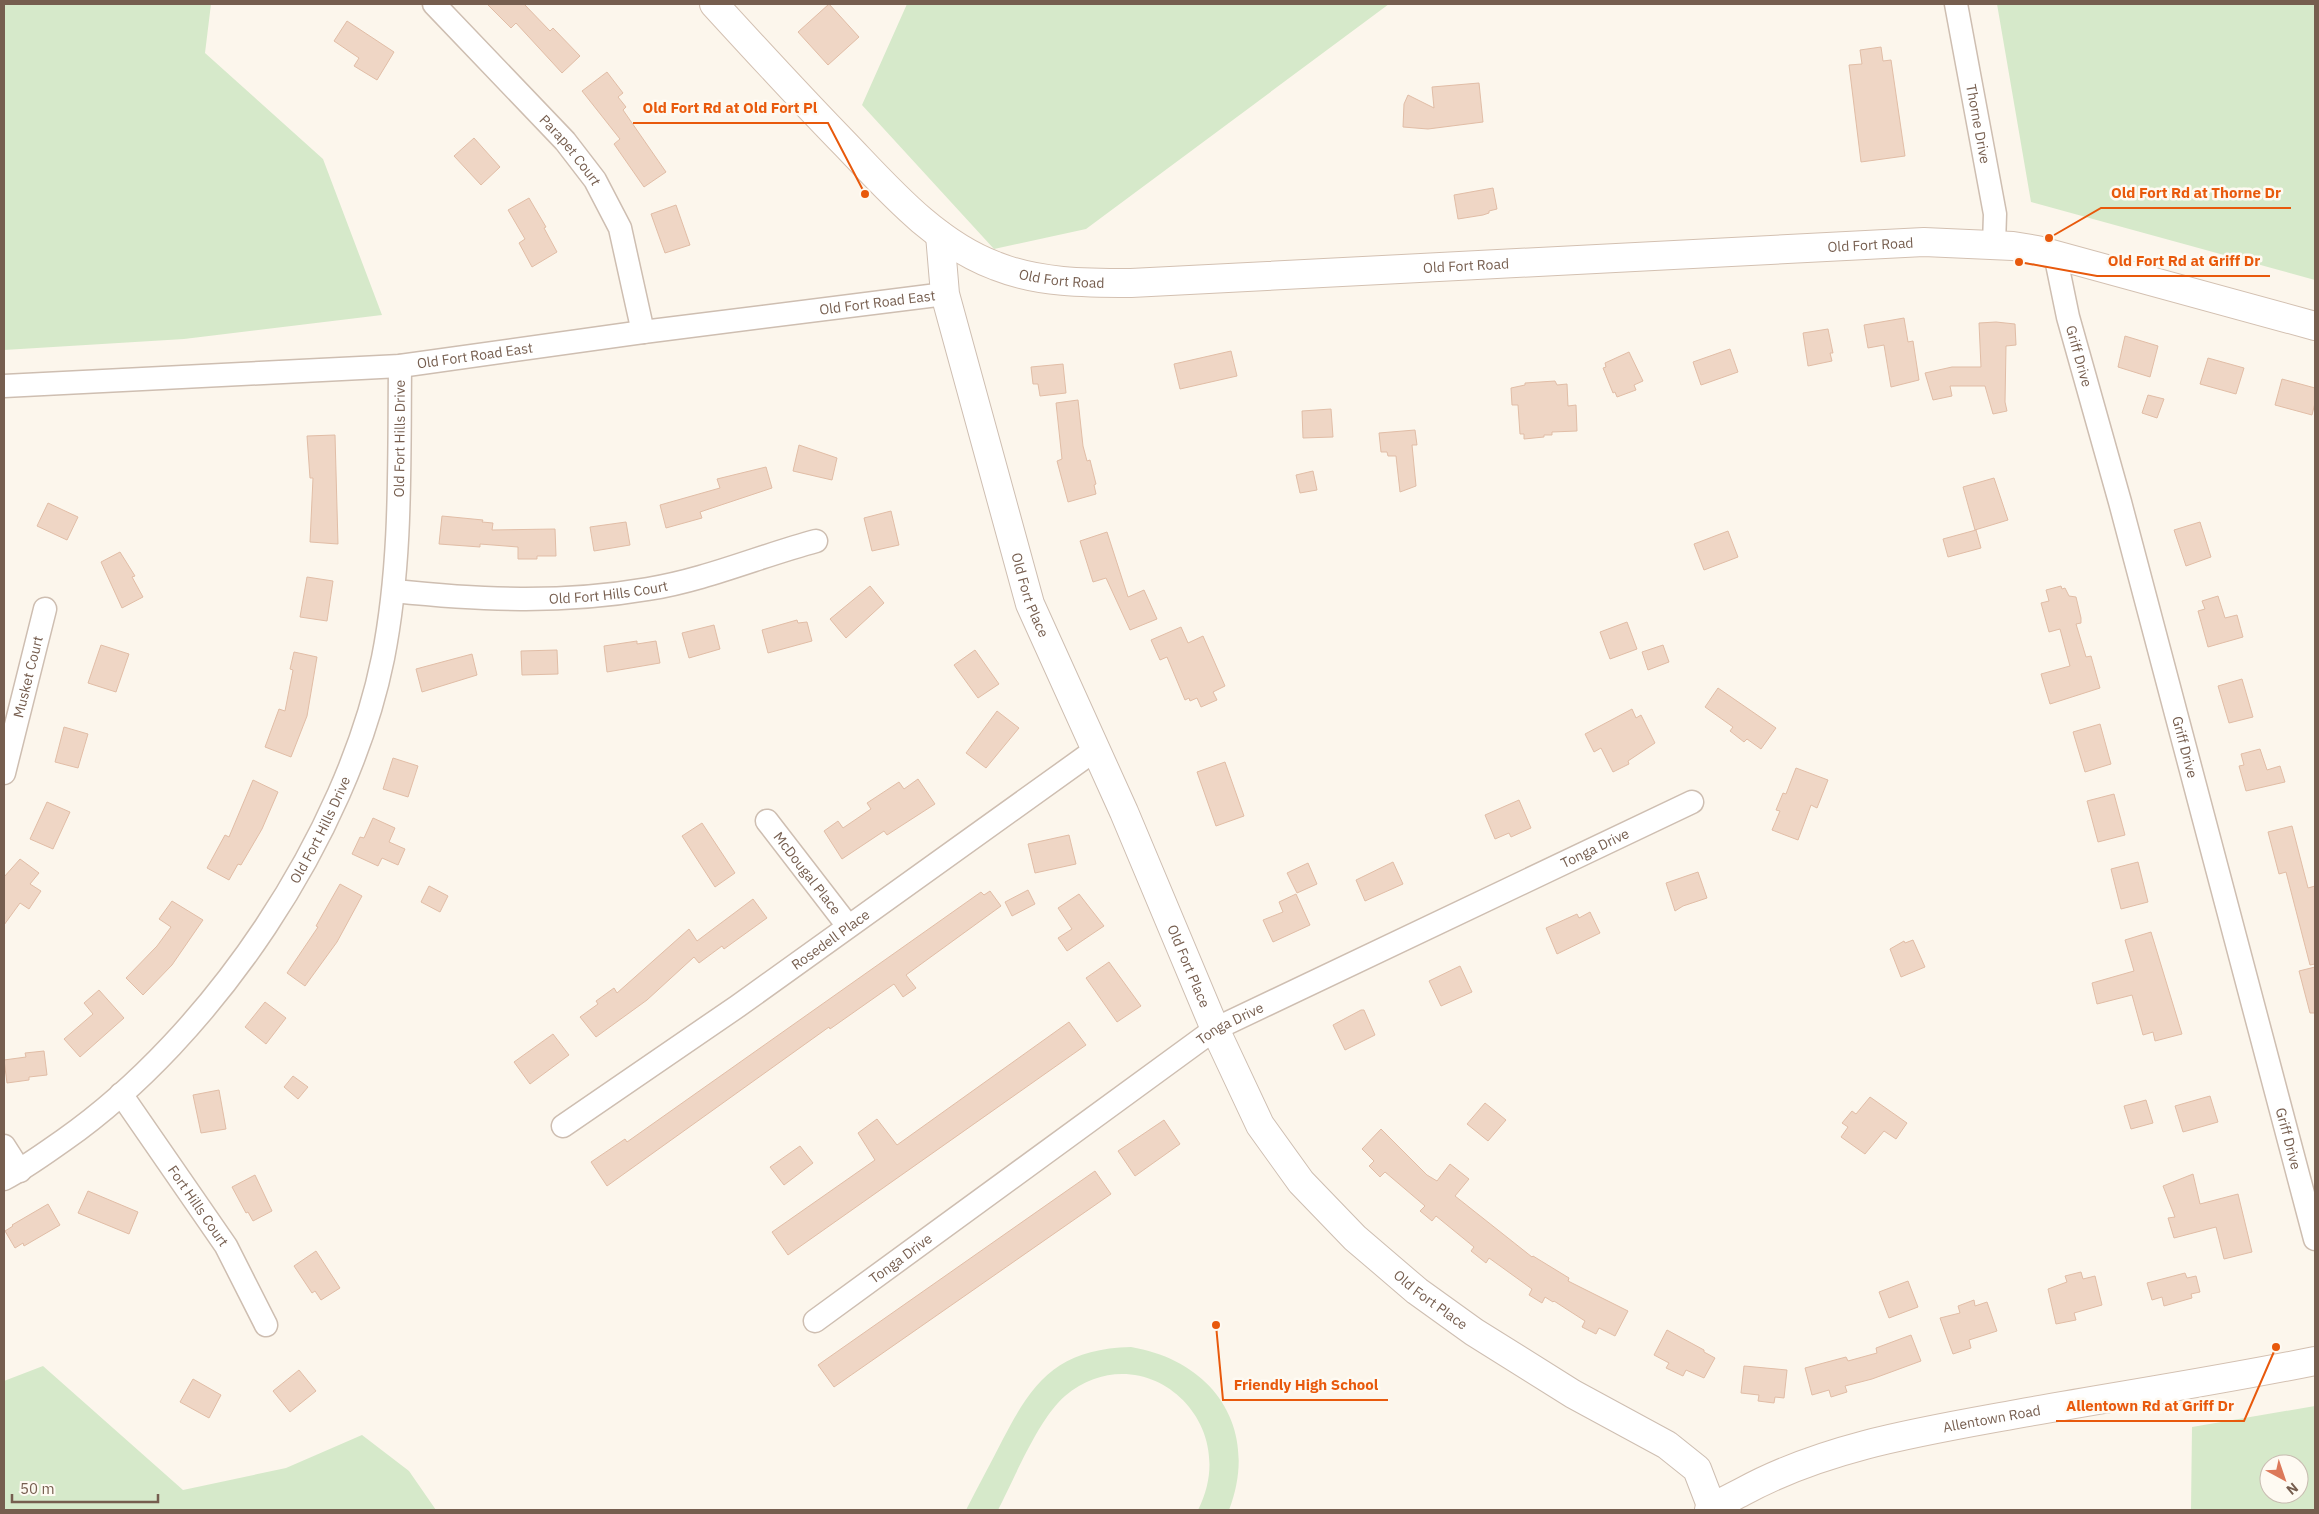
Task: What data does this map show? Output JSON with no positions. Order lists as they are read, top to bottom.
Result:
{
  "streets": {
    "main road": ["Old Fort Road", "Old Fort Place", "Allentown Road"],
    "street": [
      "Thorne Drive",
      "Parapet Court",
      "Old Fort Road East",
      "Griff Drive",
      "Old Fort Hills Drive",
      "Old Fort Hills Court",
      "Musket Court",
      "Tonga Drive",
      "McDougal Place",
      "Rosedell Place",
      "Fort Hills Court"
    ]
  },
  "crossings": [
    ["Thorne Drive", "Old Fort Road"],
    ["Parapet Court", "Old Fort Road East"],
    ["Old Fort Road", "Griff Drive"],
    ["Old Fort Road", "Old Fort Place"],
    ["Old Fort Road East", "Old Fort Hills Drive"],
    ["Old Fort Road East", "Old Fort Place"],
    ["Old Fort Hills Drive", "Old Fort Hills Court"],
    ["Old Fort Hills Drive", "Fort Hills Court"],
    ["Old Fort Place", "Tonga Drive"],
    ["Old Fort Place", "Rosedell Place"],
    ["Old Fort Place", "Allentown Road"],
    ["McDougal Place", "Rosedell Place"]
  ],
  "places": [
    "Old Fort Rd at Old Fort Pl",
    "Old Fort Rd at Thorne Dr",
    "Old Fort Rd at Griff Dr",
    "Friendly High School",
    "Allentown Rd at Griff Dr"
  ],
  "scale_bar": "50 m",
  "north": "bottom right"
}
